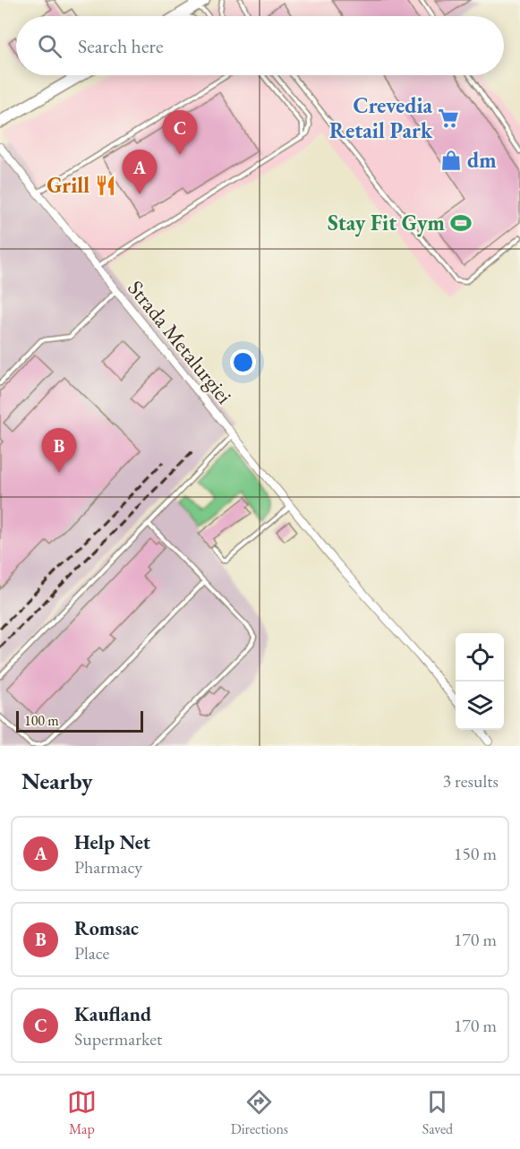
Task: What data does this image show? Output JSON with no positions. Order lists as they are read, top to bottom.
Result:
{
  "streets": {
    "street": ["Strada Metalurgiei"]
  },
  "places": {
    "supermarket": ["Crevedia Retail Park"],
    "shop": ["dm"],
    "restaurant": ["Grill"],
    "sports": ["Stay Fit Gym"]
  },
  "scale_bar": "100 m",
  "page": {
    "search": "Search here",
    "pins": ["C", "A", "B"],
    "scale": "100 m",
    "heading": ["Nearby", "3 results"],
    "list": [
      {
        "mark": "A",
        "name": "Help Net",
        "note": "Pharmacy",
        "value": "150 m"
      },
      {
        "mark": "B",
        "name": "Romsac",
        "note": "Place",
        "value": "170 m"
      },
      {
        "mark": "C",
        "name": "Kaufland",
        "note": "Supermarket",
        "value": "170 m"
      }
    ],
    "nav": ["Map", "Directions", "Saved"]
  }
}
